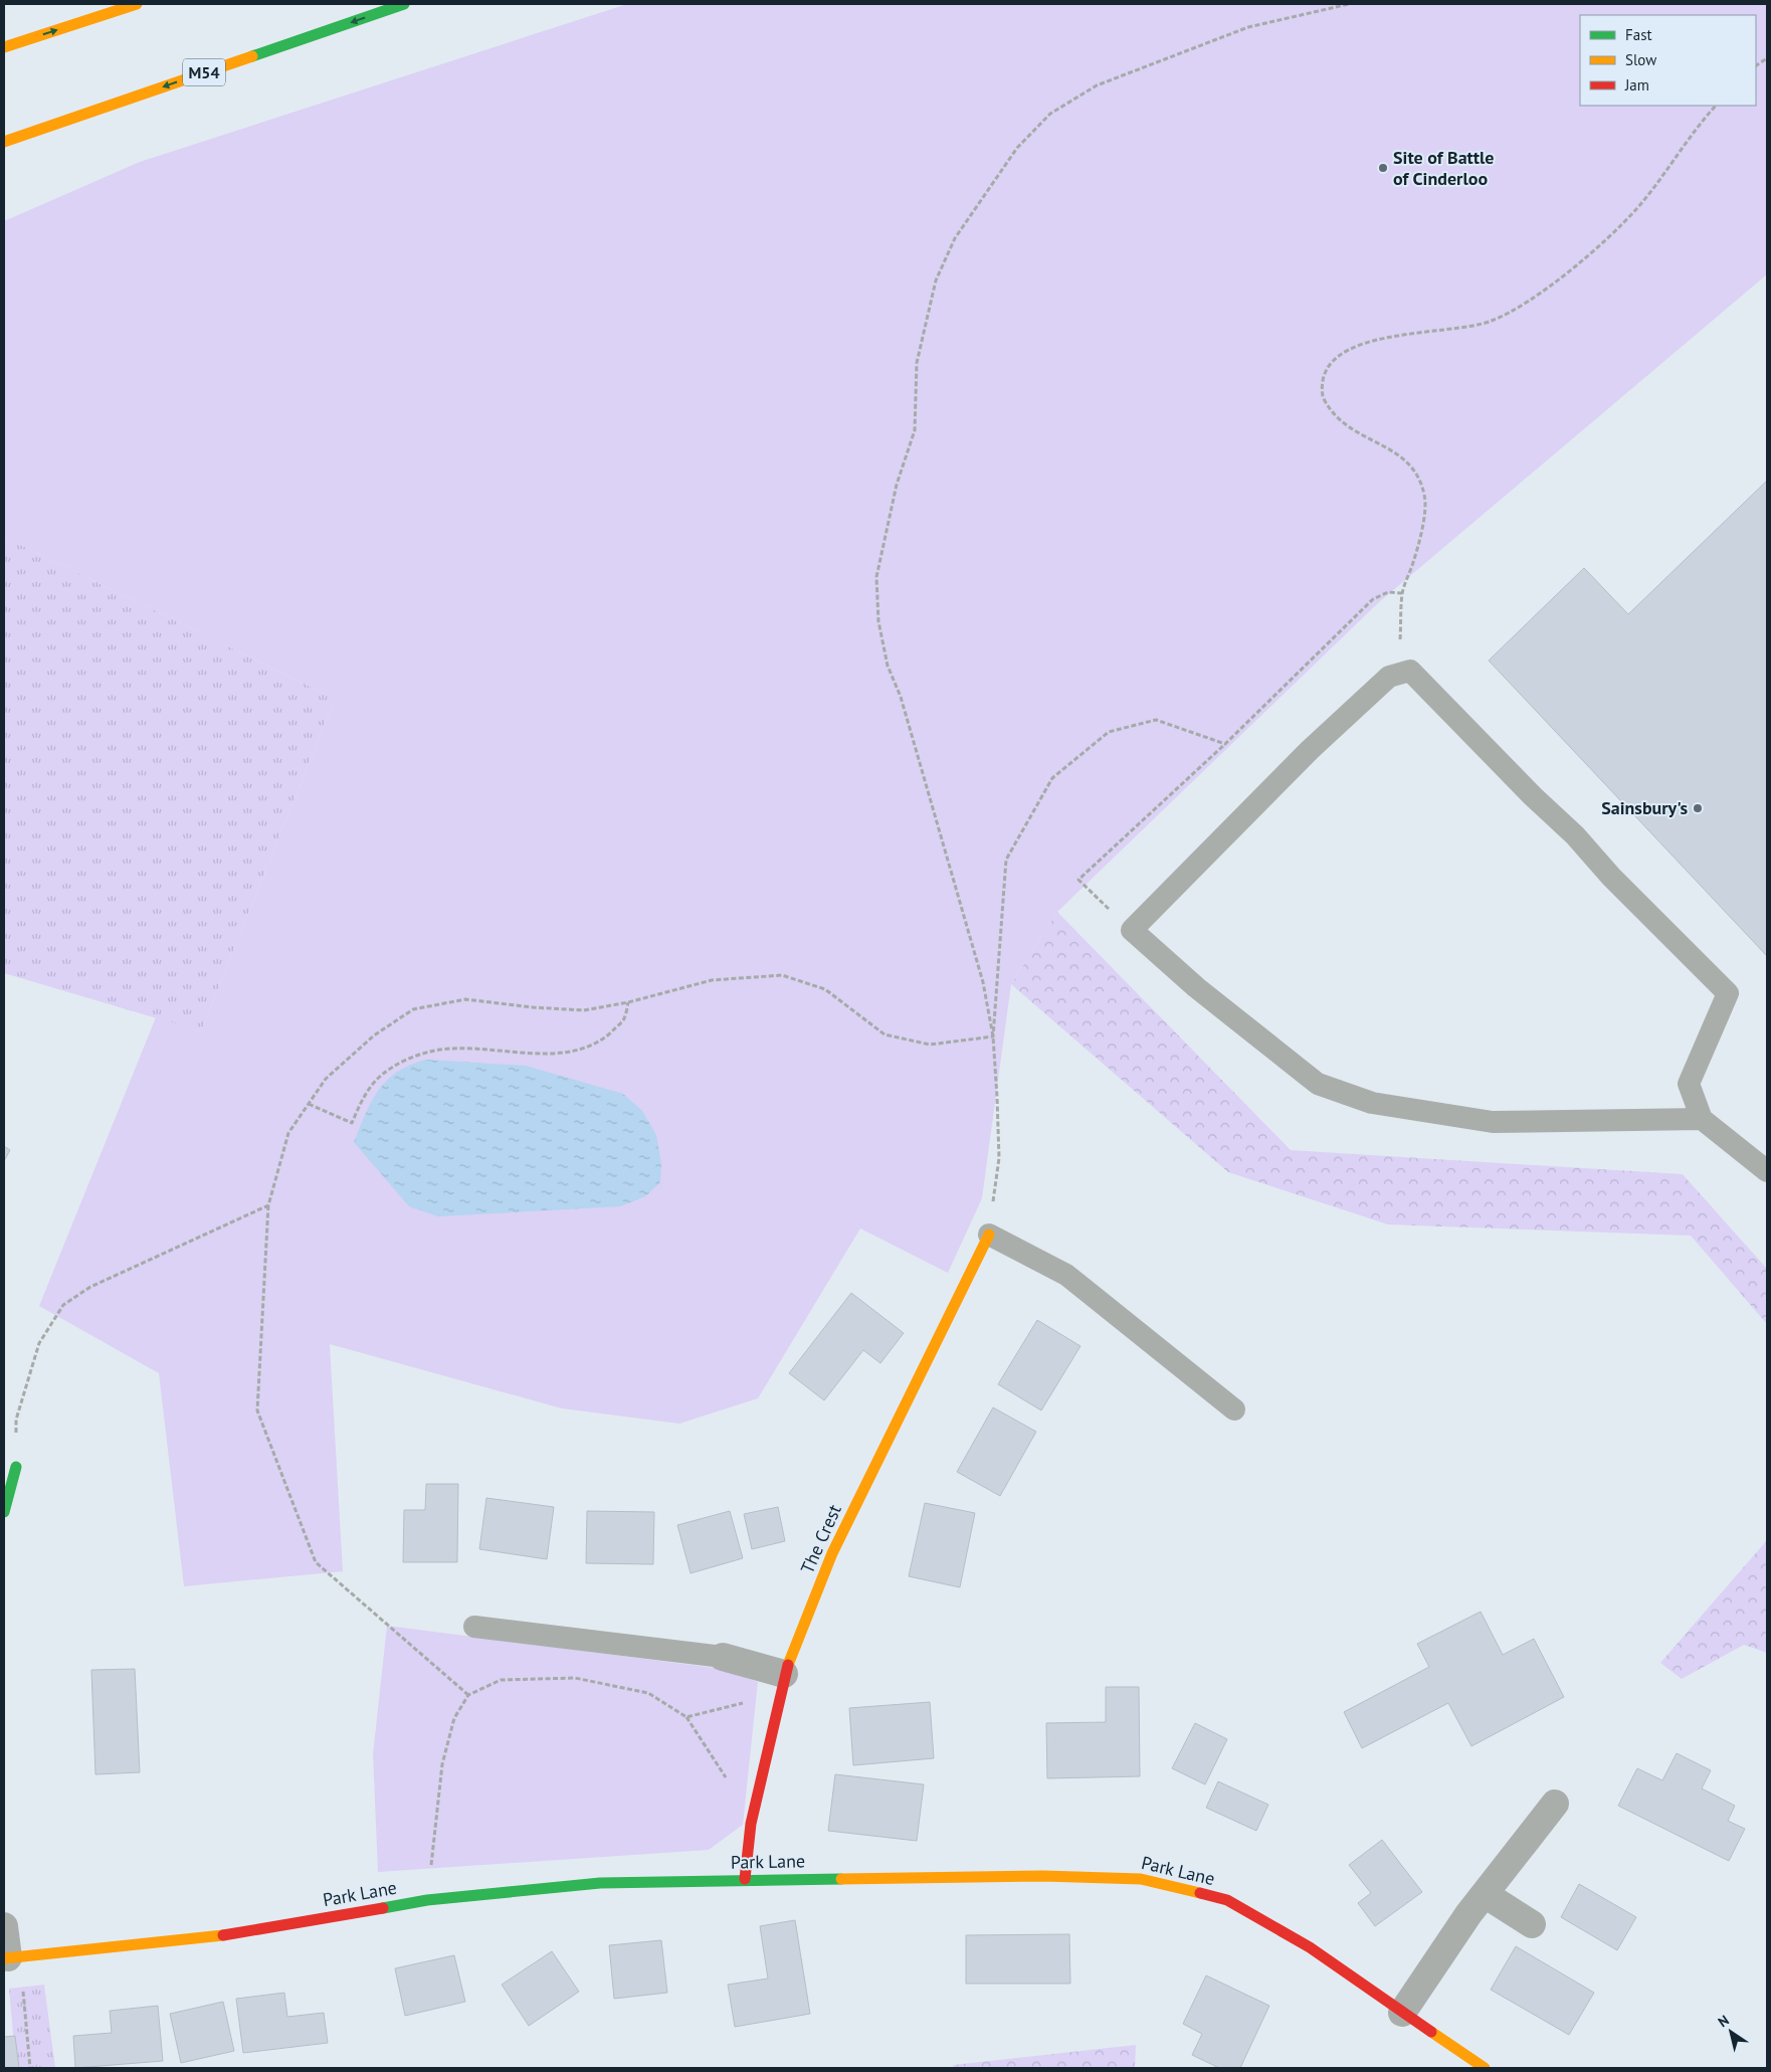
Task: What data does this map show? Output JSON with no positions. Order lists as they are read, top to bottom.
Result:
{
  "streets": {
    "main road": ["M54", "The Crest", "Park Lane"]
  },
  "crossings": [
    ["The Crest", "Park Lane"]
  ],
  "places": ["Site of Battle of Cinderloo", "Sainsbury's"],
  "legend": ["Fast", "Slow", "Jam"],
  "north": "top left"
}
